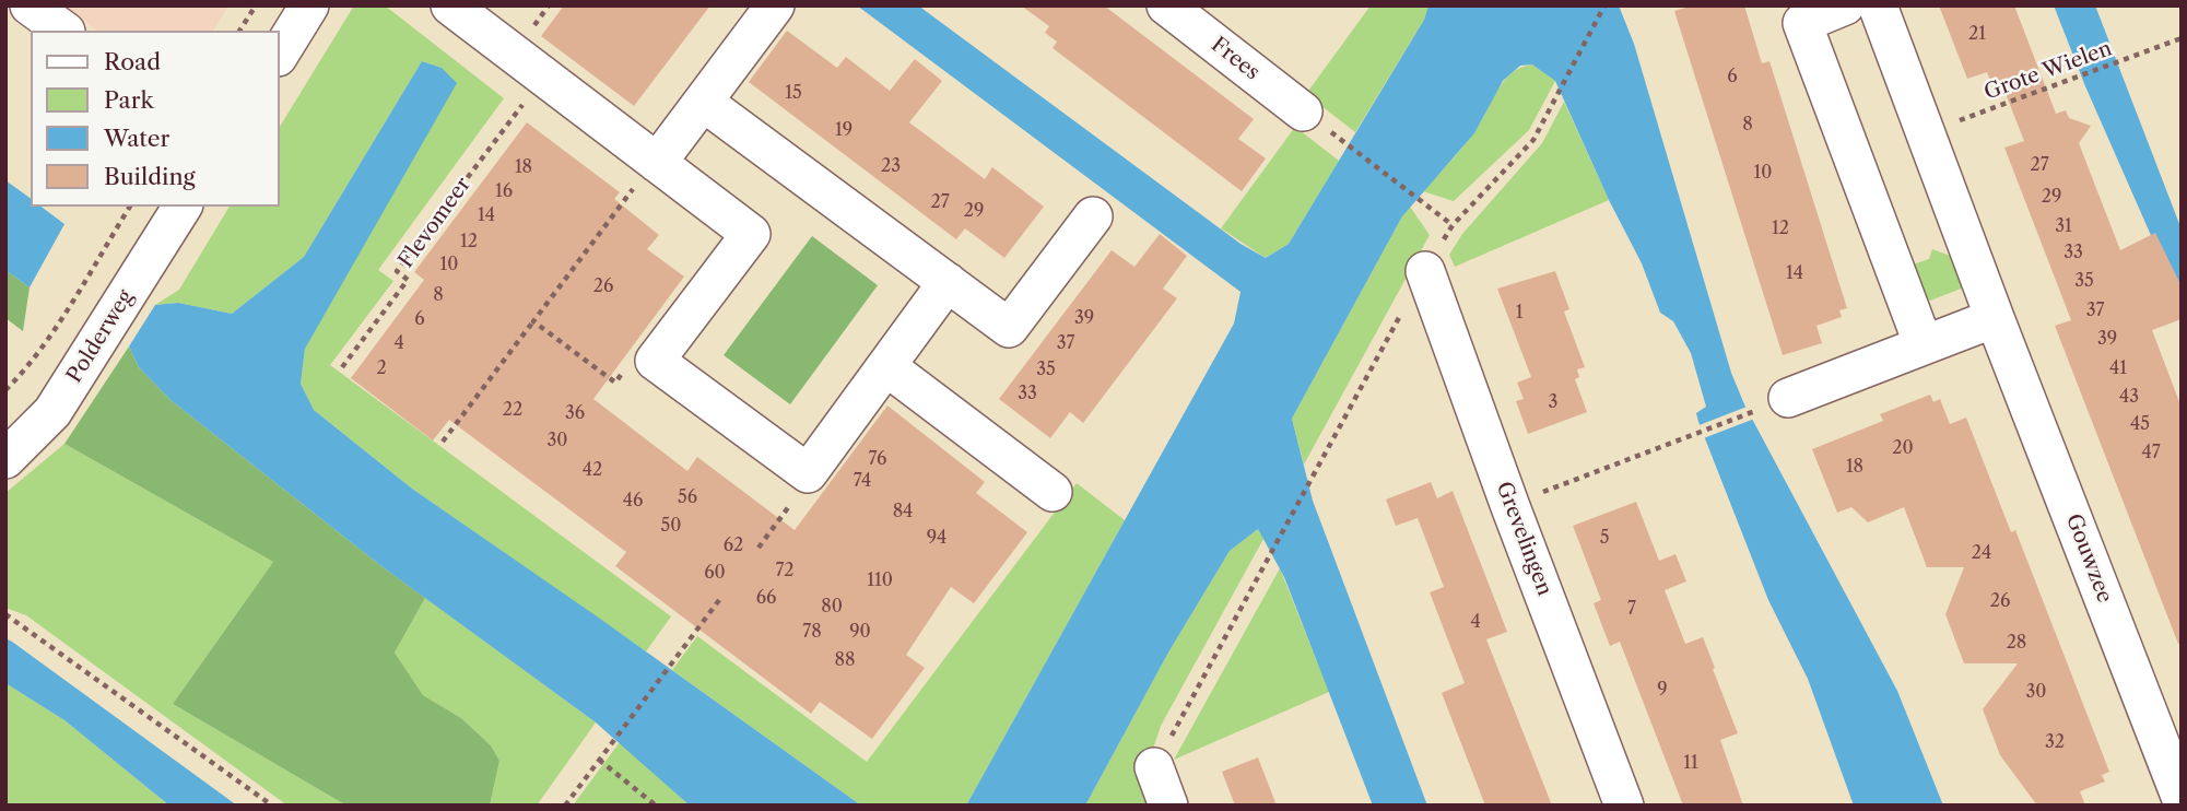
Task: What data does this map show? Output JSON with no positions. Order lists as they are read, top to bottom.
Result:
{
  "streets": {
    "street": [
      "Frees",
      "Polderweg",
      "Grevelingen",
      "Gouwzee"
    ],
    "path": ["Grote Wielen", "Flevomeer"]
  },
  "crossings": [
    ["Grote Wielen", "Gouwzee"]
  ],
  "house_numbers": [
    "21",
    "6",
    "15",
    "8",
    "19",
    "27",
    "23",
    "18",
    "10",
    "16",
    "29",
    "27",
    "29",
    "14",
    "31",
    "12",
    "12",
    "33",
    "10",
    "14",
    "35",
    "26",
    "8",
    "37",
    "1",
    "39",
    "6",
    "39",
    "4",
    "37",
    "2",
    "41",
    "35",
    "33",
    "43",
    "3",
    "22",
    "36",
    "45",
    "30",
    "20",
    "47",
    "76",
    "18",
    "42",
    "74",
    "56",
    "46",
    "84",
    "50",
    "94",
    "5",
    "62",
    "24",
    "72",
    "60",
    "110",
    "66",
    "26",
    "80",
    "7",
    "4",
    "78",
    "90",
    "28",
    "88",
    "9",
    "30",
    "32",
    "11"
  ],
  "legend": [
    "Road",
    "Park",
    "Water",
    "Building"
  ]
}
